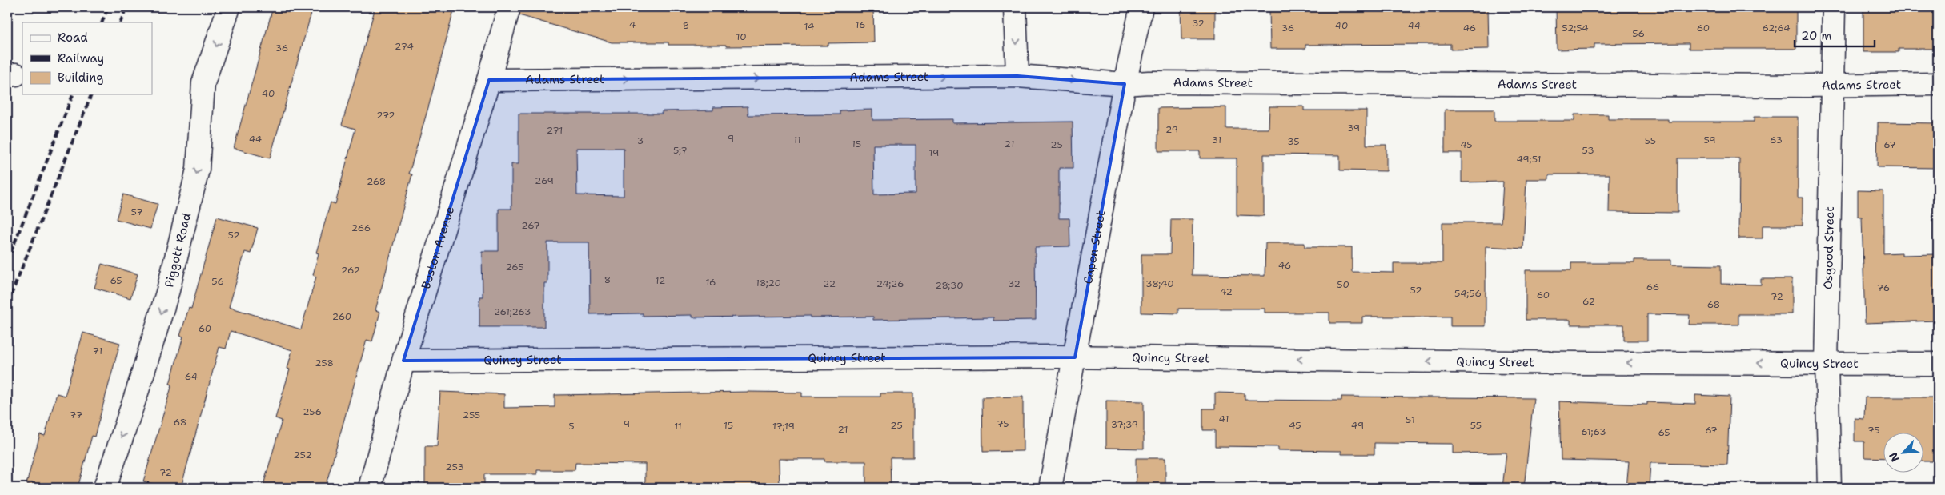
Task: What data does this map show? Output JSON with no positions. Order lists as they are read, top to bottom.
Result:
{
  "streets": {
    "street": [
      "Adams Street",
      "Boston Avenue",
      "Capen Street",
      "Osgood Street",
      "Piggott Road",
      "Quincy Street"
    ]
  },
  "crossings": [
    ["Adams Street", "Boston Avenue"],
    ["Adams Street", "Capen Street"],
    ["Adams Street", "Osgood Street"],
    ["Boston Avenue", "Quincy Street"],
    ["Capen Street", "Quincy Street"],
    ["Osgood Street", "Quincy Street"]
  ],
  "one_way": ["Adams Street", "Piggott Road", "Quincy Street"],
  "house_numbers": [
    "32",
    "4",
    "16",
    "8",
    "40",
    "44",
    "14",
    "36",
    "46",
    "52;54",
    "60",
    "62;64",
    "56",
    "10",
    "274",
    "36",
    "40",
    "272",
    "39",
    "29",
    "271",
    "9",
    "44",
    "11",
    "31",
    "59",
    "63",
    "3",
    "55",
    "35",
    "15",
    "21",
    "25",
    "45",
    "67",
    "5;7",
    "53",
    "19",
    "49;51",
    "269",
    "268",
    "57",
    "267",
    "266",
    "52",
    "46",
    "265",
    "262",
    "8",
    "65",
    "12",
    "56",
    "16",
    "18;20",
    "22",
    "24;26",
    "32",
    "38;40",
    "50",
    "28;30",
    "66",
    "76",
    "52",
    "42",
    "54;56",
    "60",
    "72",
    "62",
    "68",
    "261;263",
    "260",
    "60",
    "71",
    "258",
    "64",
    "256",
    "77",
    "255",
    "41",
    "51",
    "68",
    "9",
    "75",
    "37;39",
    "15",
    "25",
    "45",
    "49",
    "55",
    "5",
    "11",
    "17;19",
    "21",
    "67",
    "75",
    "61;63",
    "65",
    "252",
    "253",
    "72"
  ],
  "legend": ["Road", "Railway", "Building"],
  "scale_bar": "20 m",
  "north": "bottom left"
}
